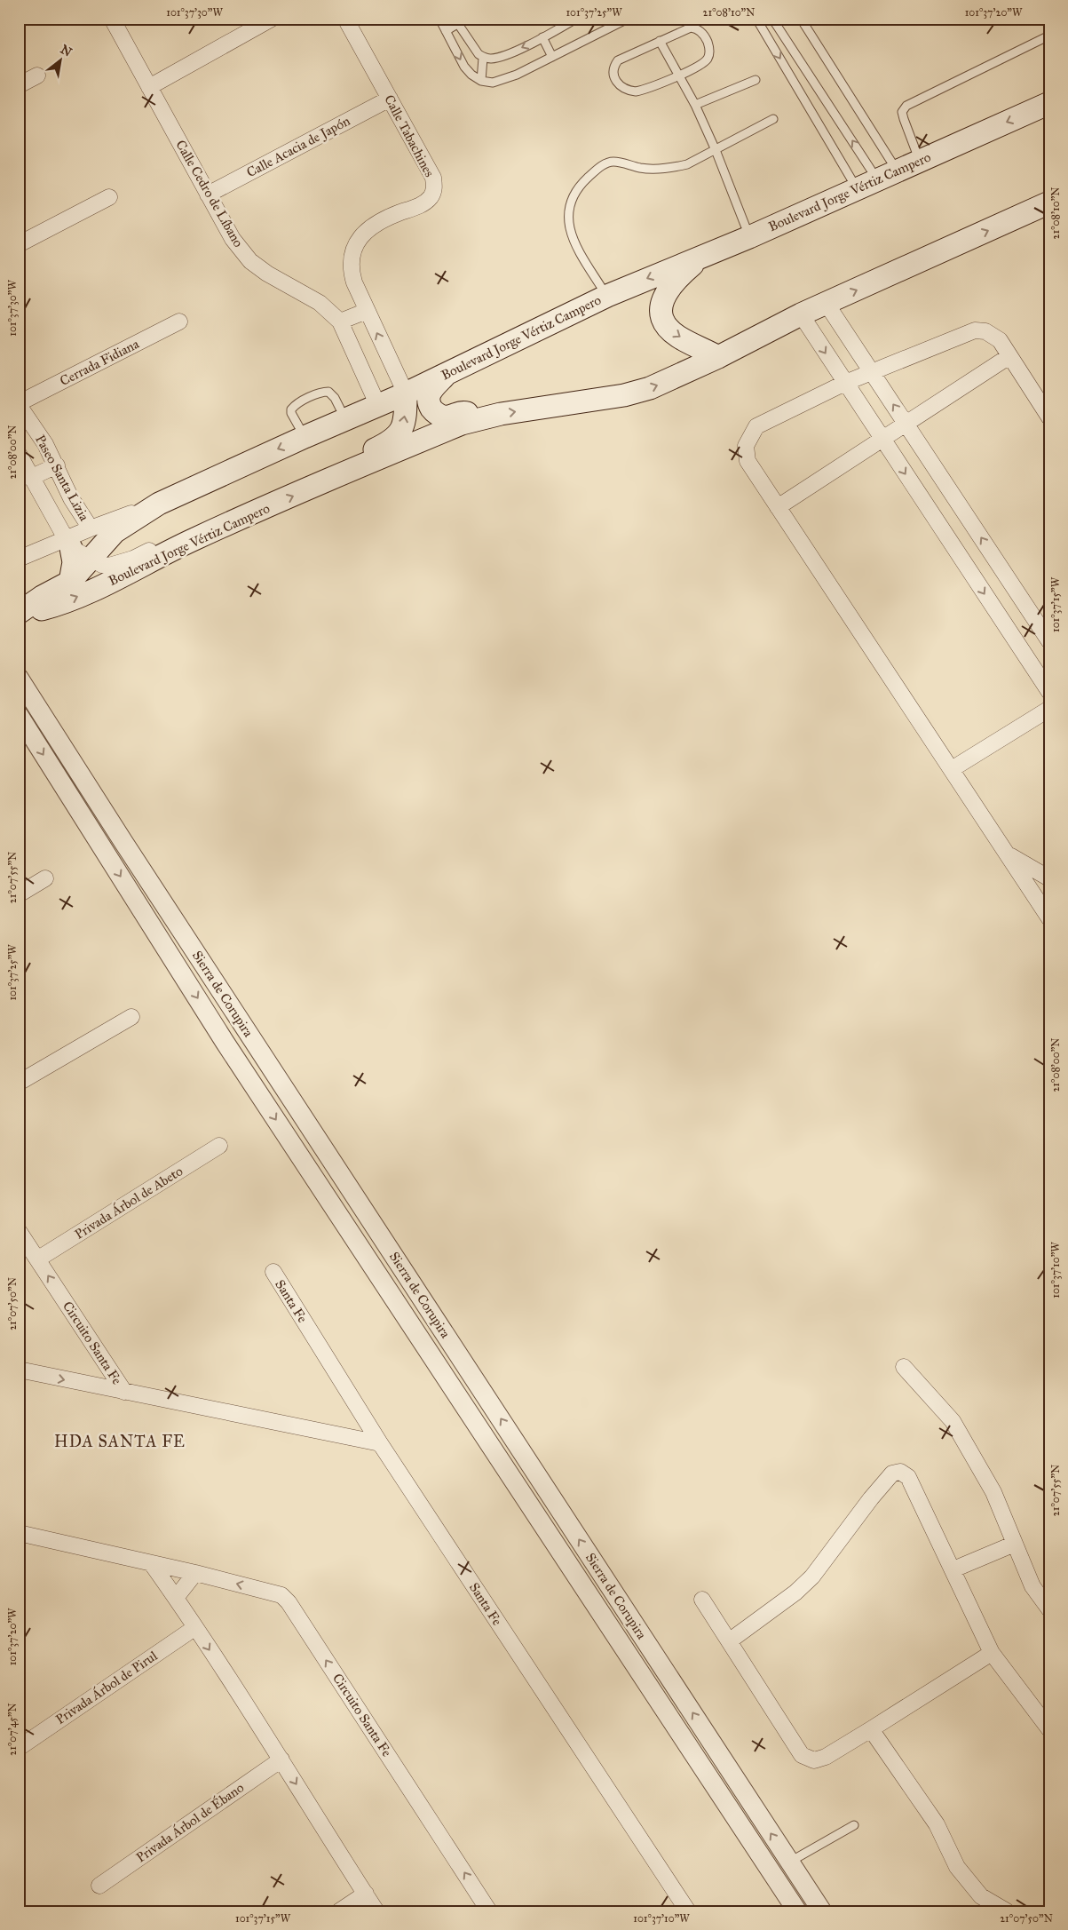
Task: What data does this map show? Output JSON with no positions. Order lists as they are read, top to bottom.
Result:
{
  "streets": {
    "main road": ["Boulevard Jorge Vértiz Campero"],
    "street": [
      "Calle Tabachines",
      "Calle Acacia de Japón",
      "Calle Cedro de Líbano",
      "Cerrada Fidiana",
      "Paseo Santa Lizia",
      "Sierra de Corupira",
      "Privada Árbol de Abeto",
      "Santa Fe",
      "Circuito Santa Fe",
      "Privada Árbol de Pirul",
      "Privada Árbol de Ébano"
    ]
  },
  "crossings": [
    ["Calle Tabachines", "Calle Acacia de Japón"],
    ["Calle Tabachines", "Boulevard Jorge Vértiz Campero"],
    ["Calle Acacia de Japón", "Calle Cedro de Líbano"],
    ["Boulevard Jorge Vértiz Campero", "Calle Cedro de Líbano"],
    ["Cerrada Fidiana", "Paseo Santa Lizia"],
    ["Privada Árbol de Abeto", "Circuito Santa Fe"],
    ["Santa Fe", "Circuito Santa Fe"]
  ],
  "districts": ["HDA SANTA FE"],
  "north": "top right",
  "coordinates": [
    "101°37'30\"W",
    "101°37'25\"W",
    "21°08'10\"N",
    "101°37'20\"W",
    "21°08'00\"N",
    "101°37'15\"W",
    "21°07'55\"N",
    "101°37'10\"W",
    "21°07'50\"N",
    "21°07'45\"N"
  ]
}
